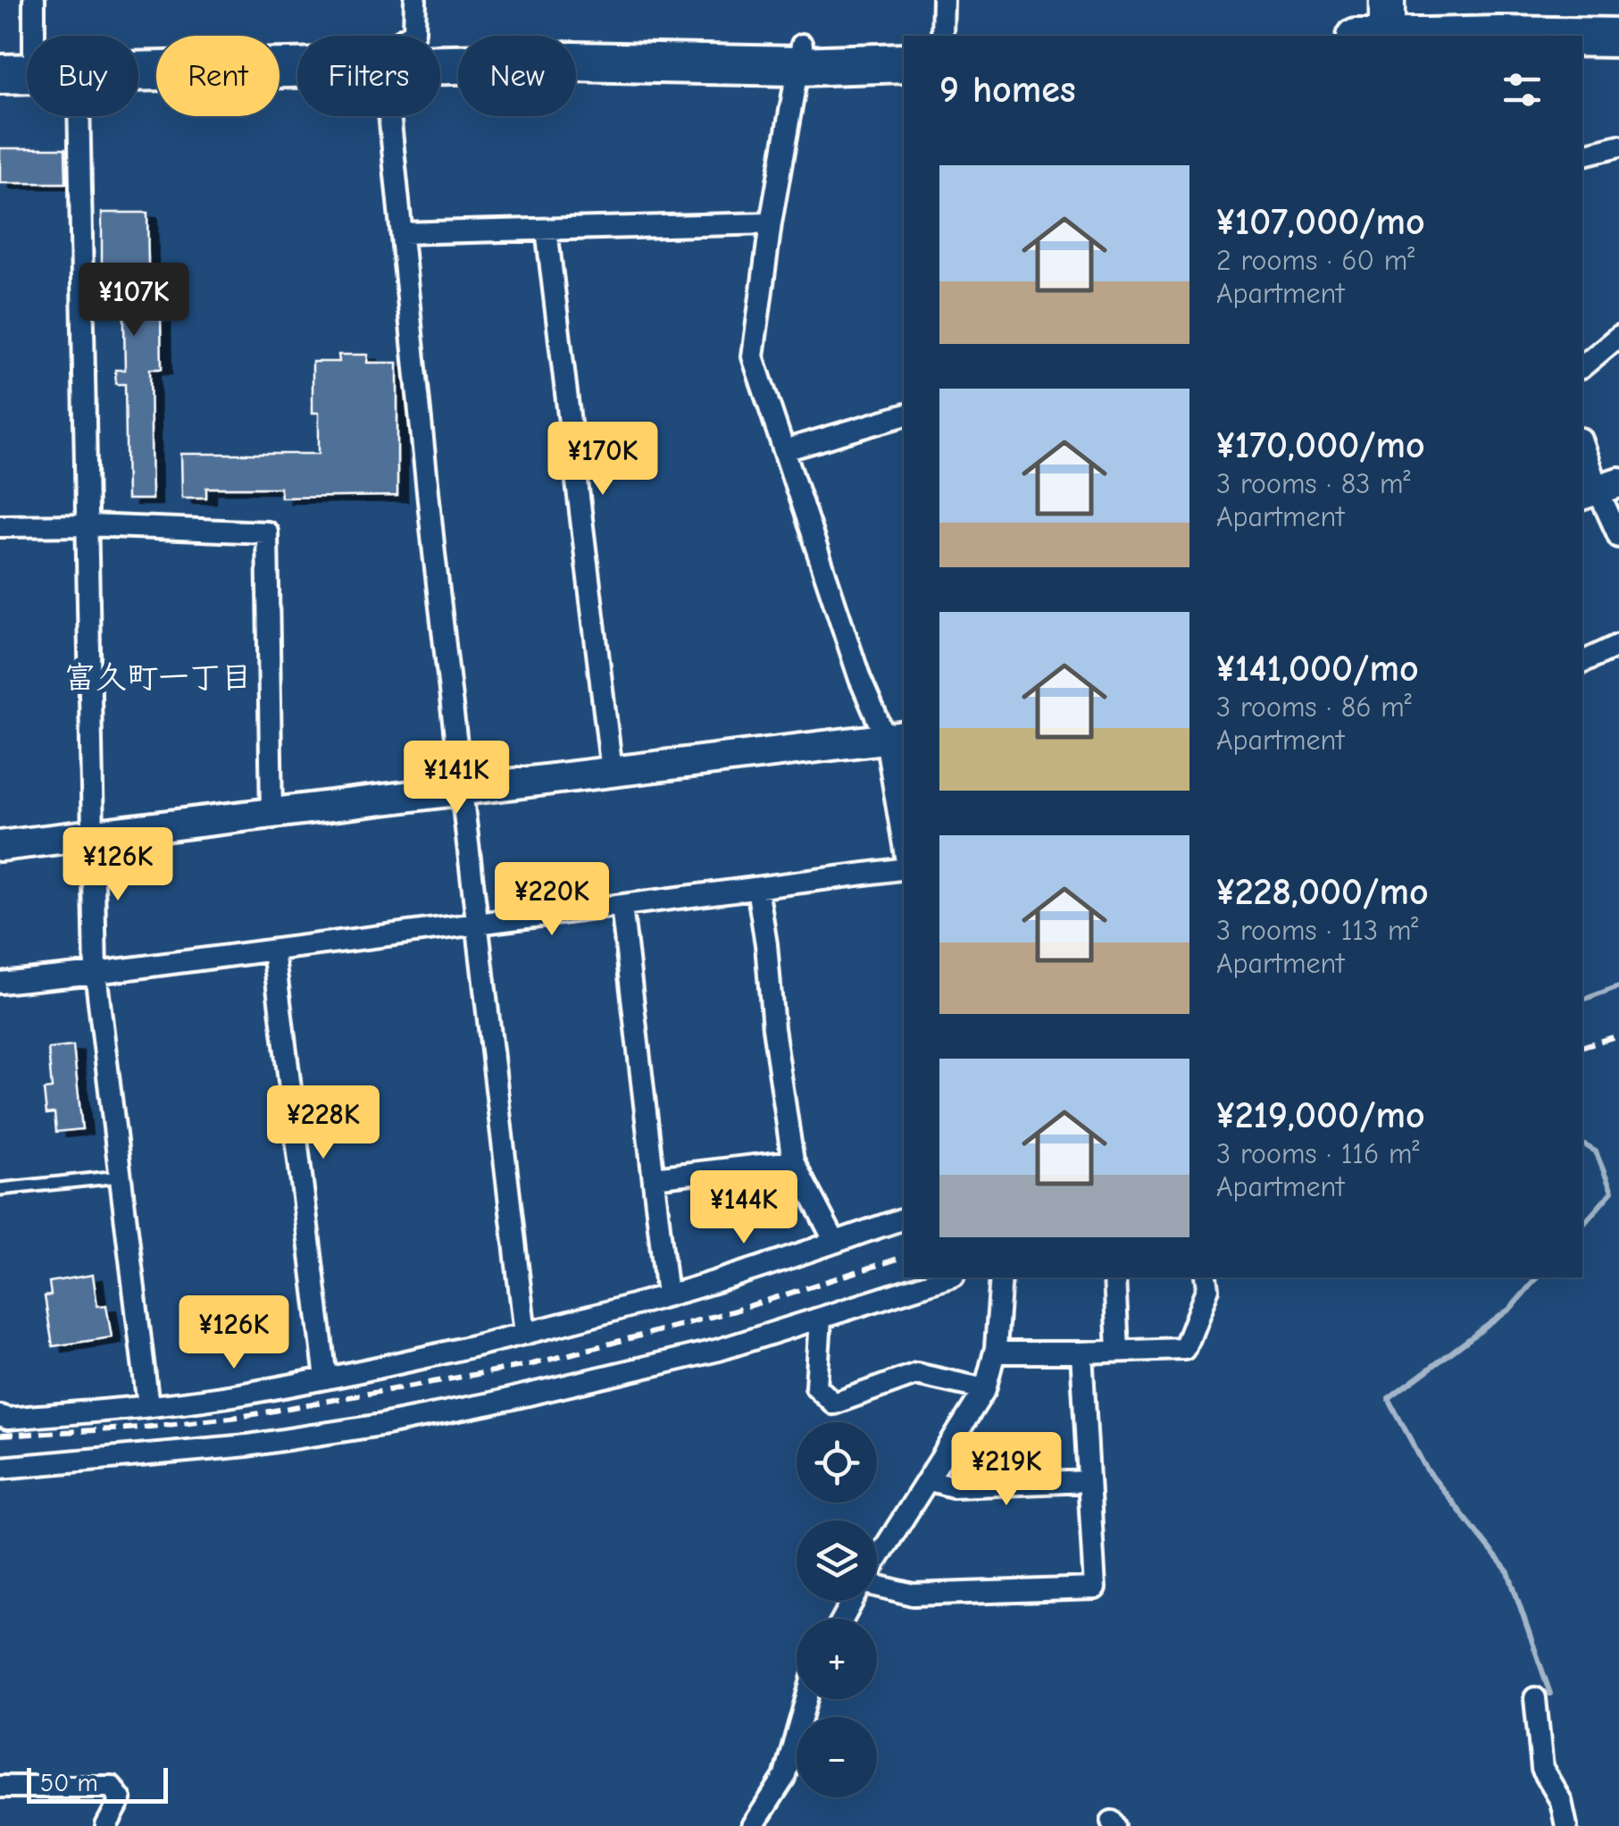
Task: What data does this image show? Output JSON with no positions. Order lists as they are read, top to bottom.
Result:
{
  "districts": ["富久町一丁目"],
  "scale_bar": "50 m",
  "page": {
    "chip": [
      "Buy",
      "Rent",
      "Filters",
      "New"
    ],
    "heading": "9 homes",
    "list": [
      {
        "name": "¥107,000/mo",
        "note": "2 rooms · 60 m² · Apartment"
      },
      {
        "name": "¥170,000/mo",
        "note": "3 rooms · 83 m² · Apartment"
      },
      {
        "name": "¥141,000/mo",
        "note": "3 rooms · 86 m² · Apartment"
      },
      {
        "name": "¥228,000/mo",
        "note": "3 rooms · 113 m² · Apartment"
      },
      {
        "name": "¥219,000/mo",
        "note": "3 rooms · 116 m² · Apartment"
      }
    ],
    "price": [
      "¥107K",
      "¥170K",
      "¥141K",
      "¥126K",
      "¥220K",
      "¥228K",
      "¥144K",
      "¥126K",
      "¥219K"
    ],
    "map_buttons": ["+", "−"],
    "scale": "50 m"
  }
}
